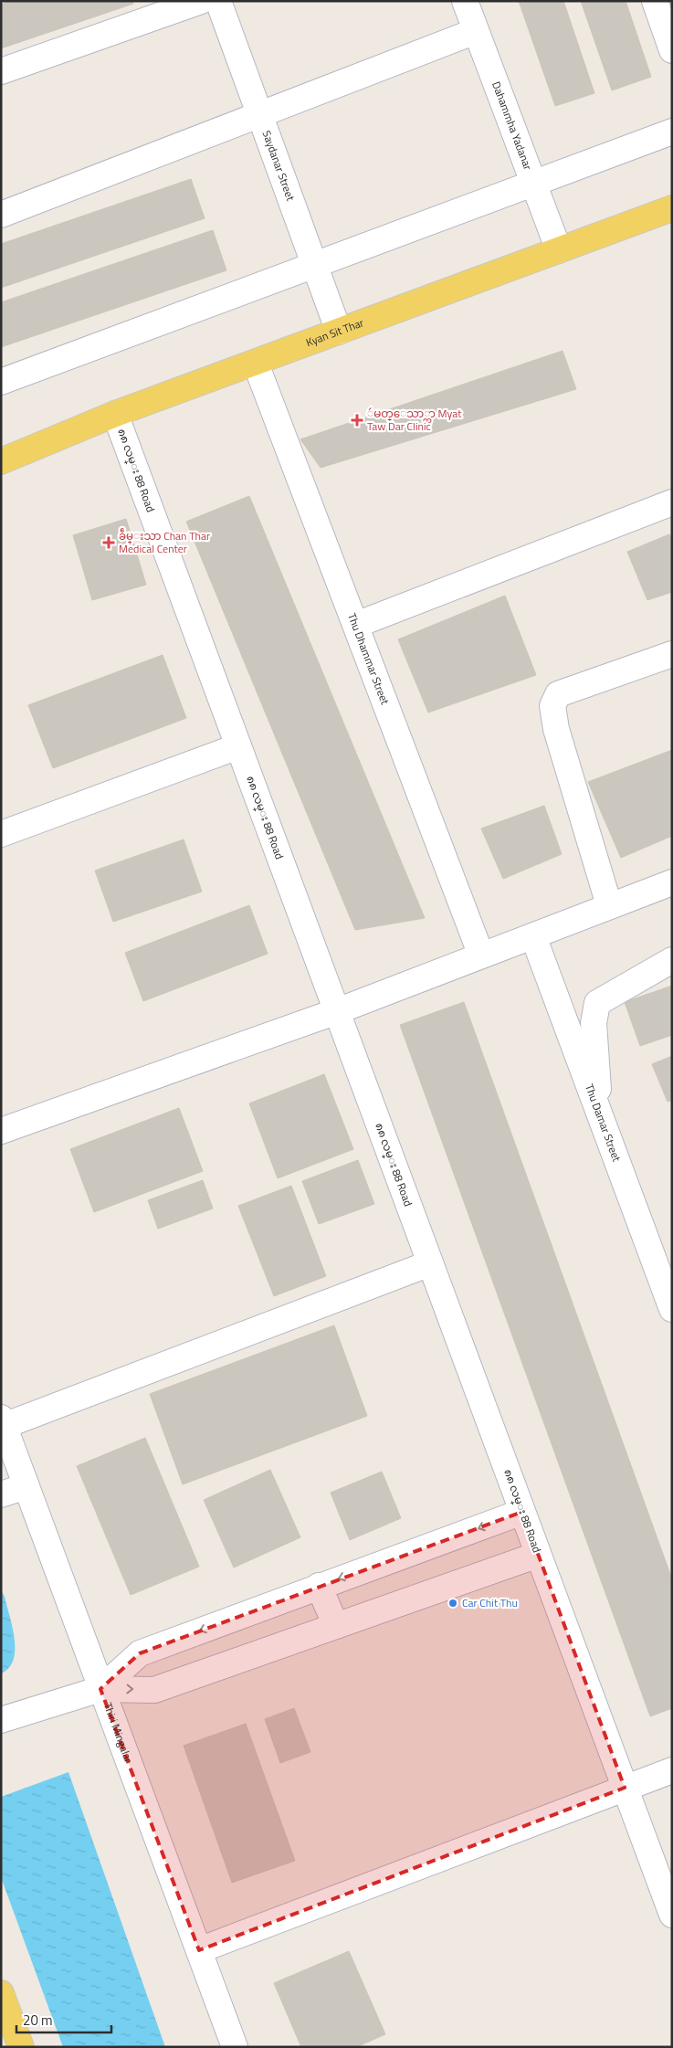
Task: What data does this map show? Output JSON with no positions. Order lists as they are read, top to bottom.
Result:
{
  "streets": {
    "main road": ["Kyan Sit Thar"],
    "street": [
      "Dahammha Yadanar",
      "Saydanar Street",
      "၈၈ လမ္း 88 Road",
      "Thu Dhammar Street",
      "Thu Damar Street",
      "Thiri Mingalar"
    ]
  },
  "crossings": [
    ["Dahammha Yadanar", "Kyan Sit Thar"],
    ["Saydanar Street", "Kyan Sit Thar"],
    ["Kyan Sit Thar", "၈၈ လမ္း 88 Road"],
    ["Kyan Sit Thar", "Thu Dhammar Street"]
  ],
  "places": {
    "health": ["ဴမတ္ေသာ္တာ Myat Taw Dar Clinic", "ခဵမ္းသာ Chan Thar Medical Center"],
    "other": ["Car Chit Thu"]
  },
  "scale_bar": "20 m"
}
